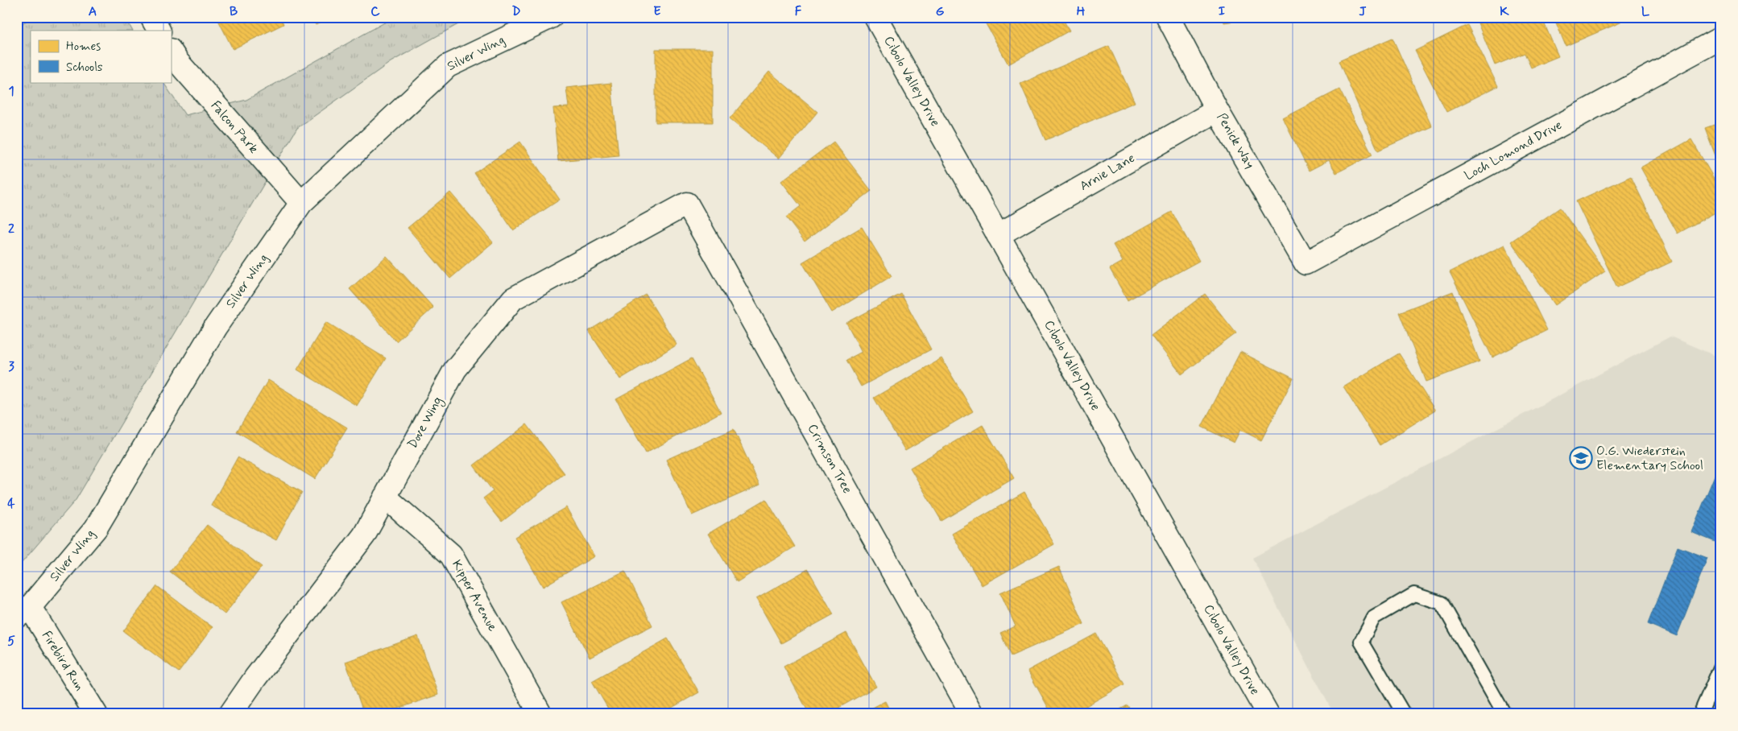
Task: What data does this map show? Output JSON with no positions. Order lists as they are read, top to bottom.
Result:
{
  "streets": {
    "street": [
      "Silver Wing",
      "Cibolo Valley Drive",
      "Falcon Park",
      "Penick Way",
      "Loch Lomond Drive",
      "Arnie Lane",
      "Dove Wing",
      "Crimson Tree",
      "Kipper Avenue",
      "Firebird Run"
    ]
  },
  "crossings": [
    ["Silver Wing", "Falcon Park"],
    ["Silver Wing", "Firebird Run"],
    ["Cibolo Valley Drive", "Arnie Lane"],
    ["Penick Way", "Loch Lomond Drive"],
    ["Penick Way", "Arnie Lane"],
    ["Dove Wing", "Crimson Tree"],
    ["Dove Wing", "Kipper Avenue"]
  ],
  "places": {
    "school or university": ["O.G. Wiederstein Elementary School"]
  },
  "legend": ["Homes", "Schools"],
  "grid": {
    "columns": [
      "A",
      "B",
      "C",
      "D",
      "E",
      "F",
      "G",
      "H",
      "I",
      "J",
      "K",
      "L"
    ],
    "rows": [
      "1",
      "2",
      "3",
      "4",
      "5"
    ]
  }
}
